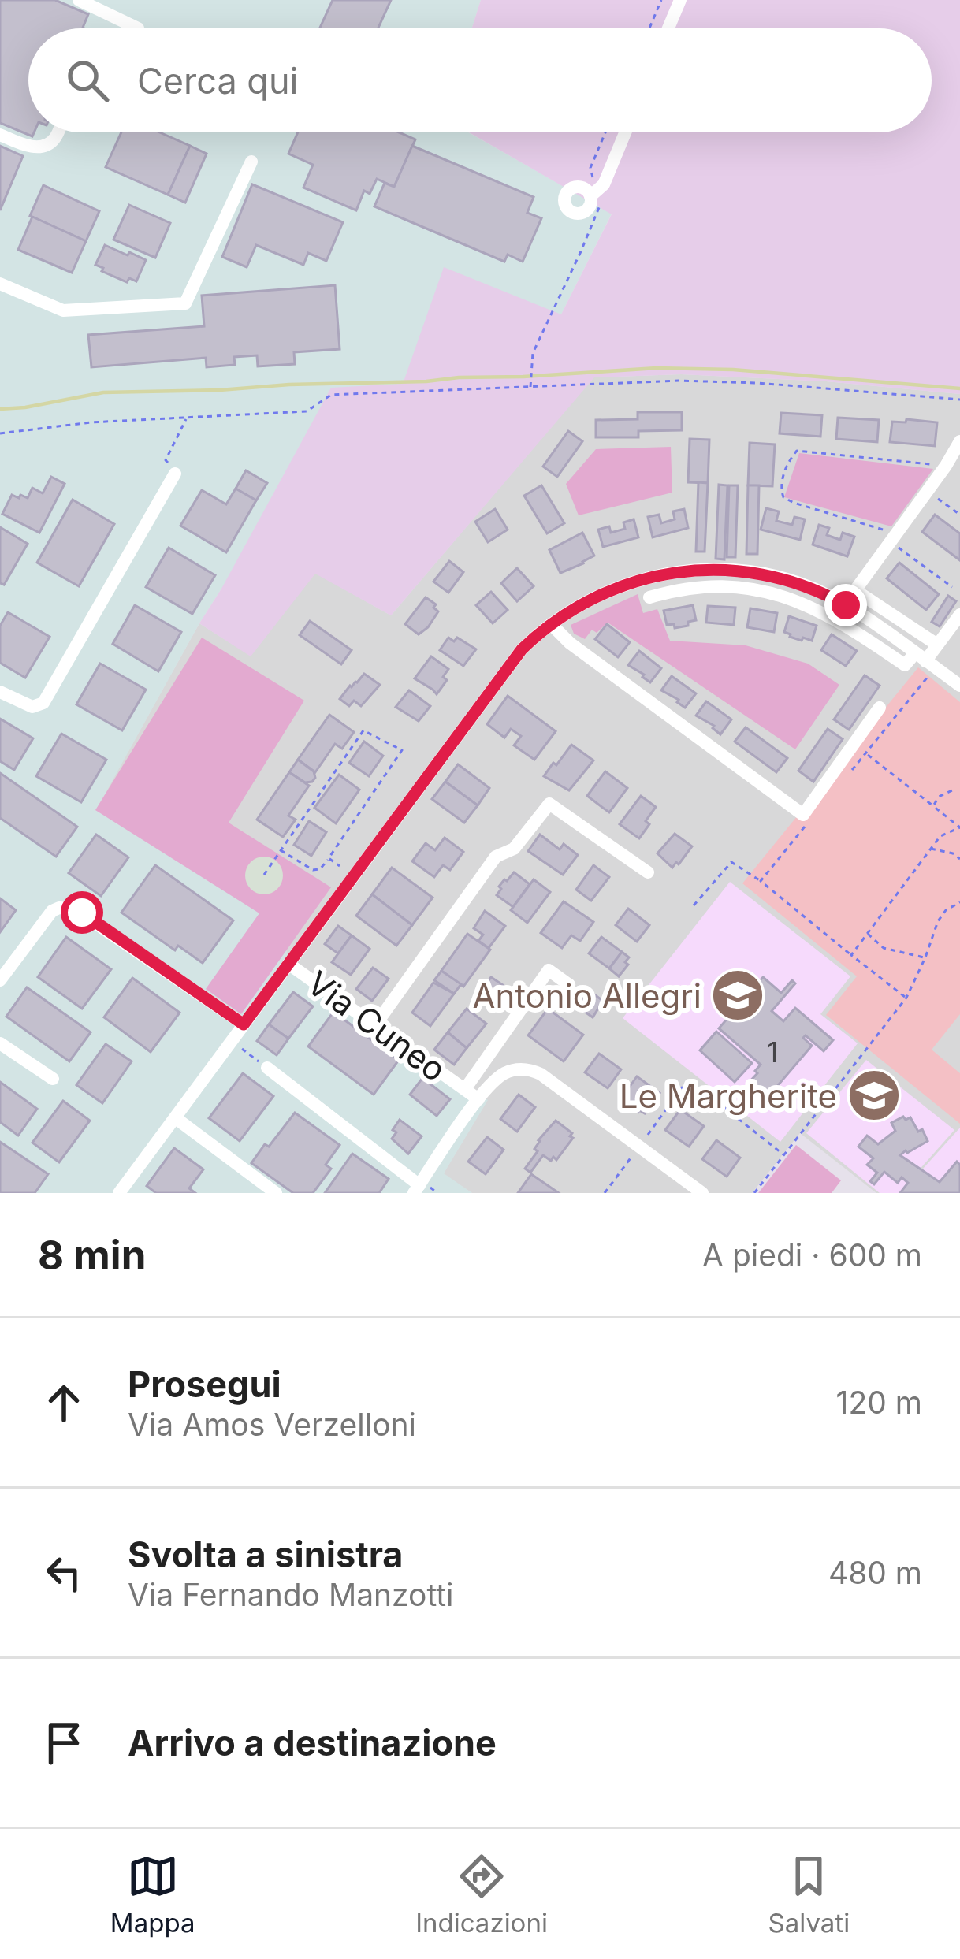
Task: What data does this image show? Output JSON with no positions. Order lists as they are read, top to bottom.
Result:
{
  "streets": {
    "street": ["Via Cuneo"]
  },
  "places": {
    "school or university": ["Antonio Allegri", "Le Margherite"]
  },
  "house_numbers": ["1"],
  "page": {
    "search": "Cerca qui",
    "heading": ["8 min", "A piedi · 600 m"],
    "list": [
      ["Prosegui", "Via Amos Verzelloni", "120 m"],
      ["Svolta a sinistra", "Via Fernando Manzotti", "480 m"],
      "Arrivo a destinazione"
    ],
    "nav": ["Mappa", "Indicazioni", "Salvati"]
  }
}
